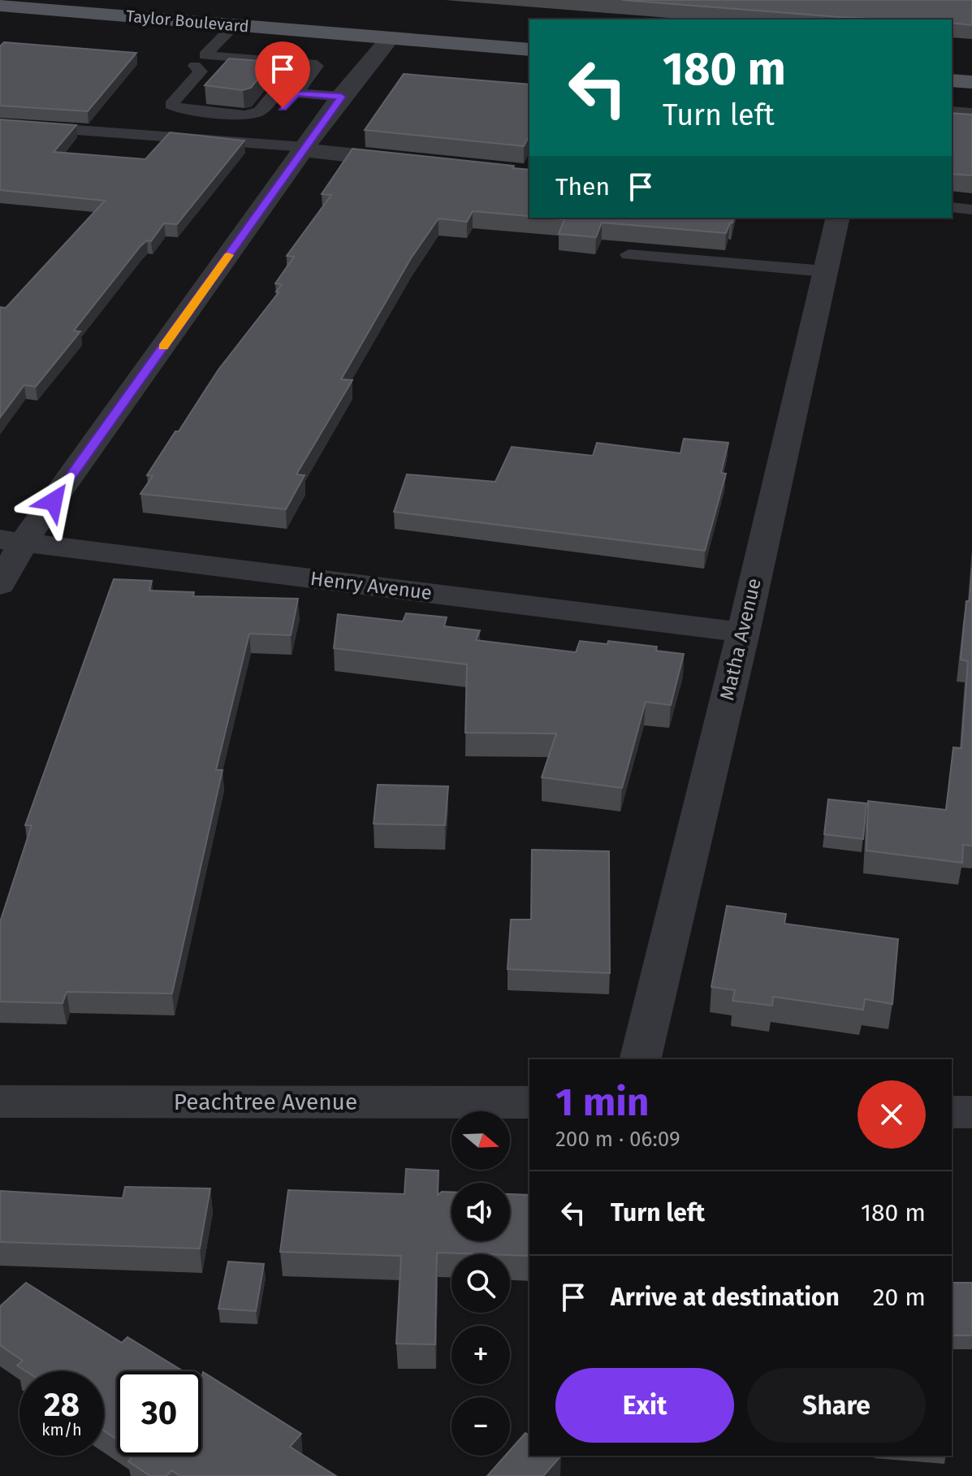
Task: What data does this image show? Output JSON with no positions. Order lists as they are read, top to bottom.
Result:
{
  "streets": {
    "main road": ["Taylor Boulevard"],
    "street": ["Henry Avenue", "Matha Avenue", "Peachtree Avenue"]
  },
  "crossings": [
    ["Henry Avenue", "Matha Avenue"]
  ],
  "north": "right",
  "page": {
    "turn": ["180 m", "Turn left"],
    "then": "Then",
    "heading": ["1 min", "200 m · 06:09"],
    "map_buttons": ["+", "−"],
    "list": [
      {
        "name": "Turn left",
        "value": "180 m"
      },
      {
        "name": "Arrive at destination",
        "value": "20 m"
      }
    ],
    "buttons": ["Exit", "Share"],
    "speed": "28 km/h",
    "limit": "30"
  }
}
